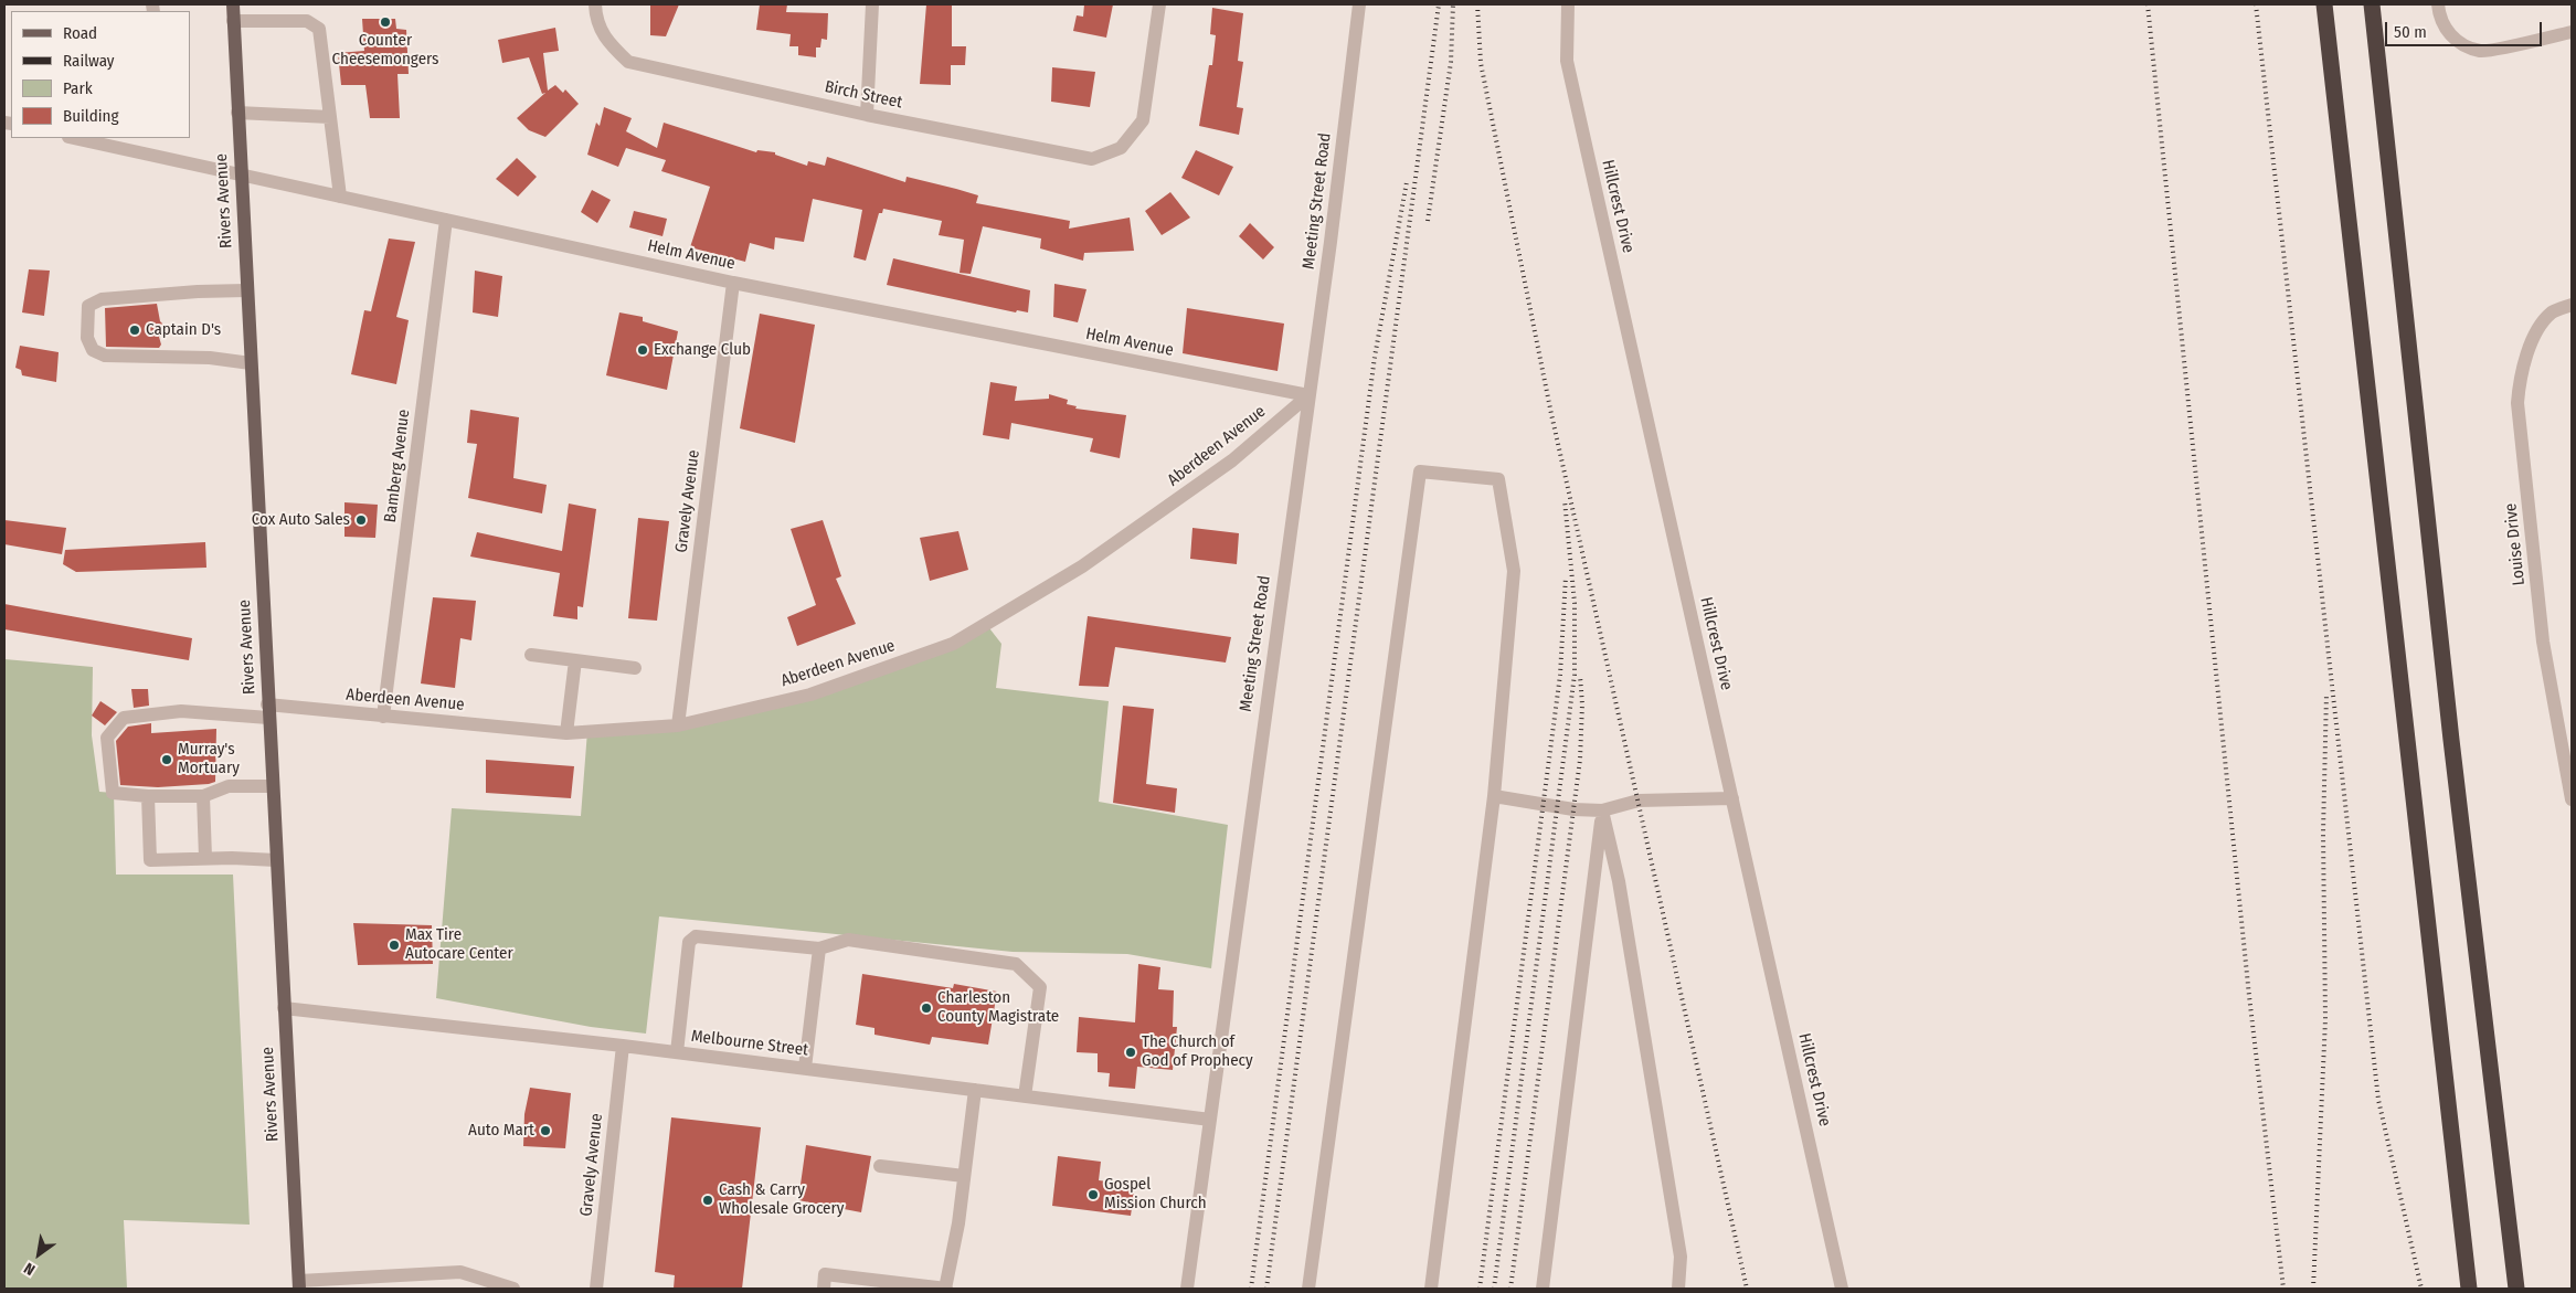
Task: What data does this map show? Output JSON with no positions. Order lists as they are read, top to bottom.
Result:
{
  "streets": {
    "main road": ["Rivers Avenue"],
    "street": [
      "Birch Street",
      "Meeting Street Road",
      "Hillcrest Drive",
      "Helm Avenue",
      "Aberdeen Avenue",
      "Bamberg Avenue",
      "Gravely Avenue",
      "Louise Drive",
      "Melbourne Street"
    ]
  },
  "crossings": [
    ["Rivers Avenue", "Helm Avenue"],
    ["Rivers Avenue", "Aberdeen Avenue"],
    ["Rivers Avenue", "Melbourne Street"],
    ["Meeting Street Road", "Helm Avenue"],
    ["Meeting Street Road", "Aberdeen Avenue"],
    ["Meeting Street Road", "Melbourne Street"],
    ["Helm Avenue", "Aberdeen Avenue"],
    ["Helm Avenue", "Bamberg Avenue"],
    ["Helm Avenue", "Gravely Avenue"],
    ["Aberdeen Avenue", "Bamberg Avenue"],
    ["Aberdeen Avenue", "Gravely Avenue"],
    ["Gravely Avenue", "Melbourne Street"]
  ],
  "places": [
    "Counter Cheesemongers",
    "Captain D's",
    "Exchange Club",
    "Cox Auto Sales",
    "Murray's Mortuary",
    "Max Tire Autocare Center",
    "Charleston County Magistrate",
    "The Church of God of Prophecy",
    "Auto Mart",
    "Gospel Mission Church",
    "Cash & Carry Wholesale Grocery"
  ],
  "legend": [
    "Road",
    "Railway",
    "Park",
    "Building"
  ],
  "scale_bar": "50 m",
  "north": "bottom left"
}
